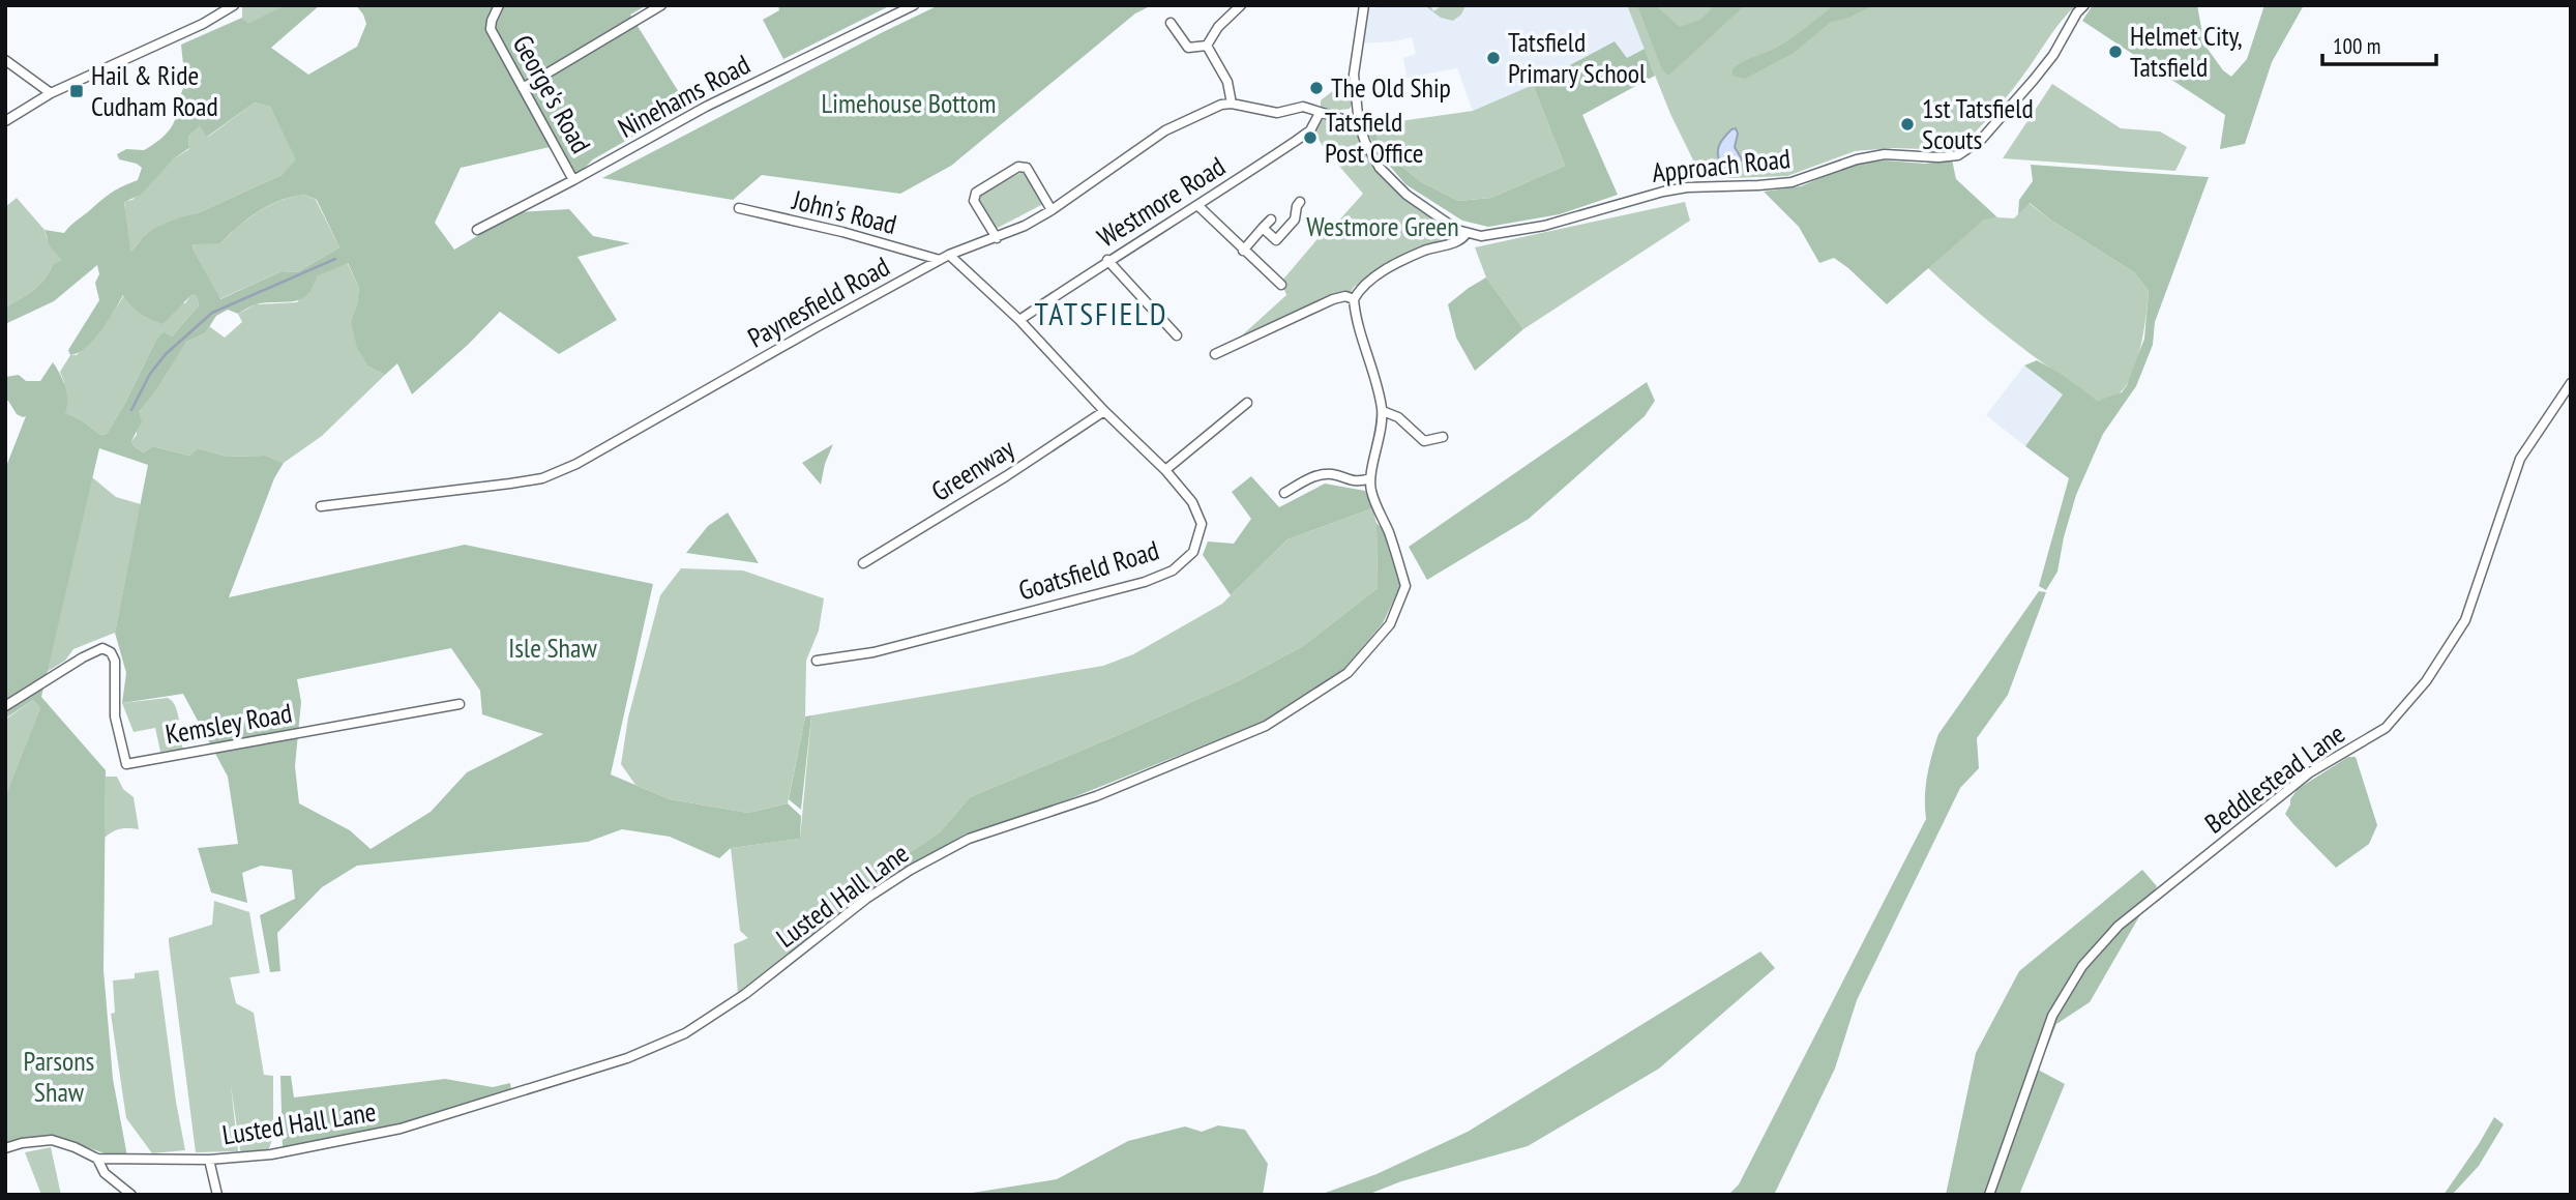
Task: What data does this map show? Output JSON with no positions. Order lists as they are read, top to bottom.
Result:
{
  "streets": {
    "street": [
      "George's Road",
      "Ninehams Road",
      "Approach Road",
      "Westmore Road",
      "John's Road",
      "Paynesfield Road",
      "Greenway",
      "Goatsfield Road",
      "Kemsley Road",
      "Beddlestead Lane",
      "Lusted Hall Lane"
    ]
  },
  "crossings": [
    ["George's Road", "Ninehams Road"],
    ["Westmore Road", "Goatsfield Road"],
    ["John's Road", "Paynesfield Road"],
    ["Paynesfield Road", "Goatsfield Road"],
    ["Greenway", "Goatsfield Road"]
  ],
  "districts": ["TATSFIELD"],
  "parks": [
    "Limehouse Bottom",
    "Westmore Green",
    "Isle Shaw",
    "Parsons Shaw"
  ],
  "places": {
    "other": [
      "Helmet City, Tatsfield",
      "Tatsfield Primary School",
      "The Old Ship",
      "1st Tatsfield Scouts",
      "Tatsfield Post Office"
    ],
    "transit": ["Hail & Ride Cudham Road"]
  },
  "scale_bar": "100 m"
}
